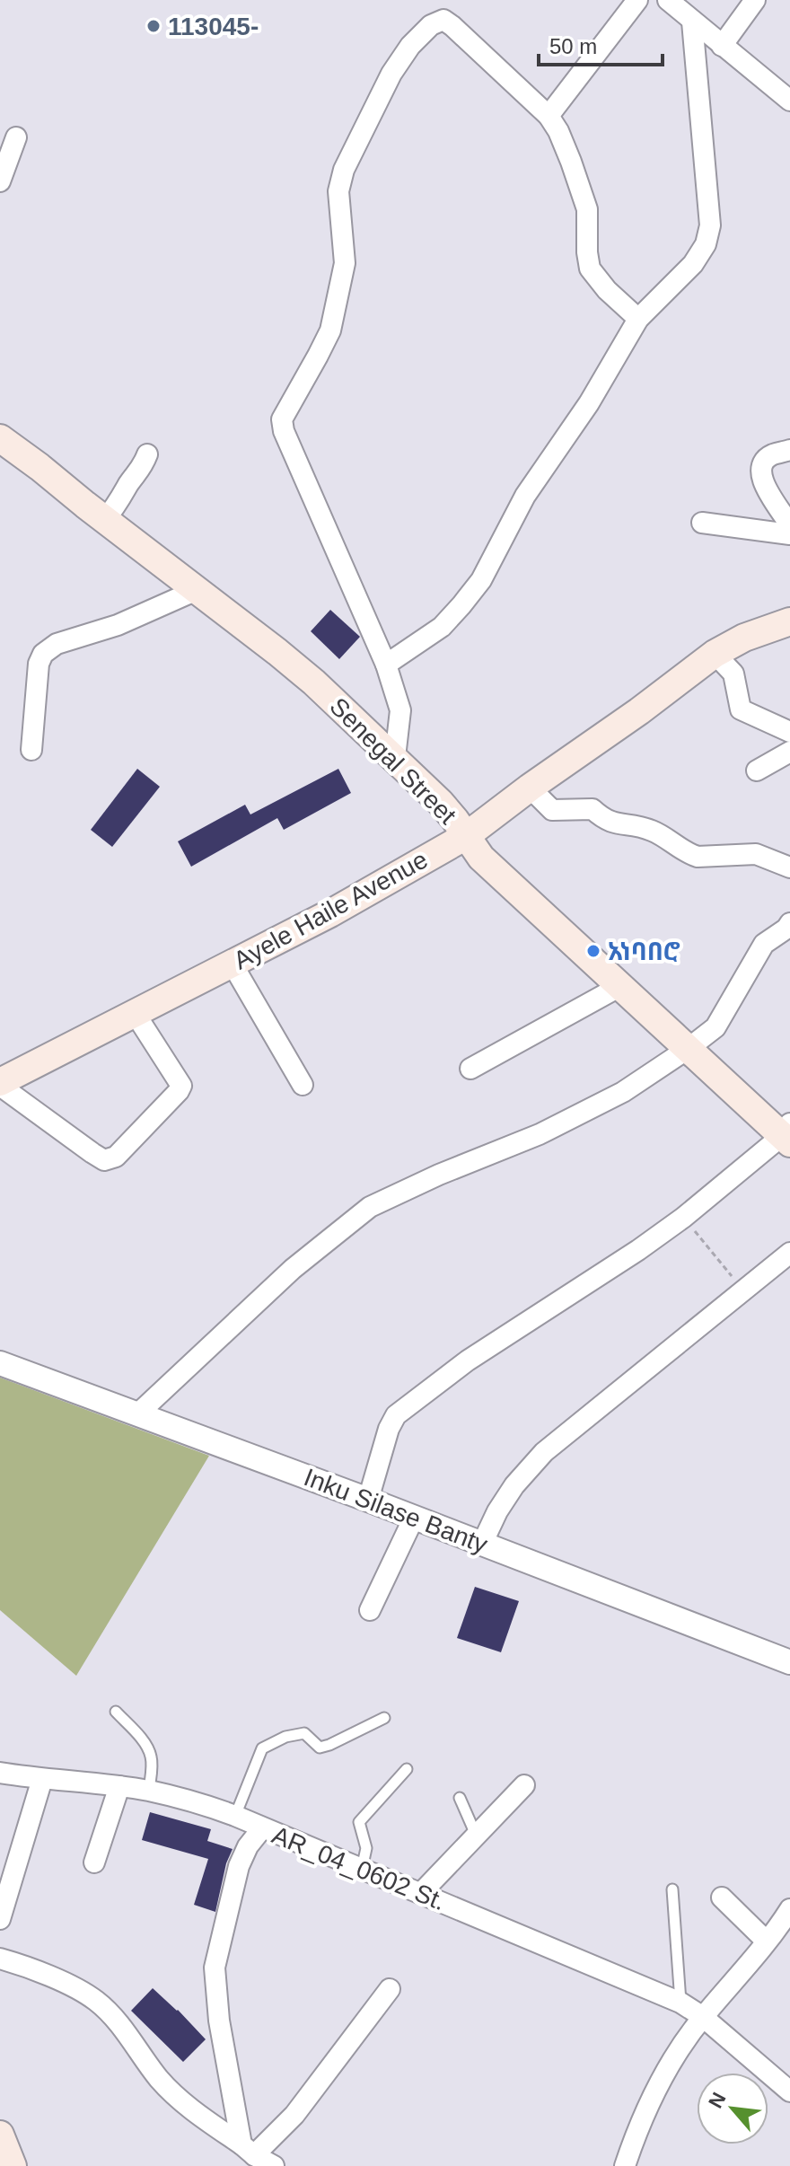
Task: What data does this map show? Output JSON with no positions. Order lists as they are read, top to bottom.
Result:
{
  "streets": {
    "main road": ["Senegal Street", "Ayele Haile Avenue"],
    "street": ["Inku Silase Banty", "AR_04_0602 St."]
  },
  "crossings": [
    ["Senegal Street", "Ayele Haile Avenue"]
  ],
  "places": ["113045-", "አነባበሮ"],
  "scale_bar": "50 m",
  "north": "top left"
}
